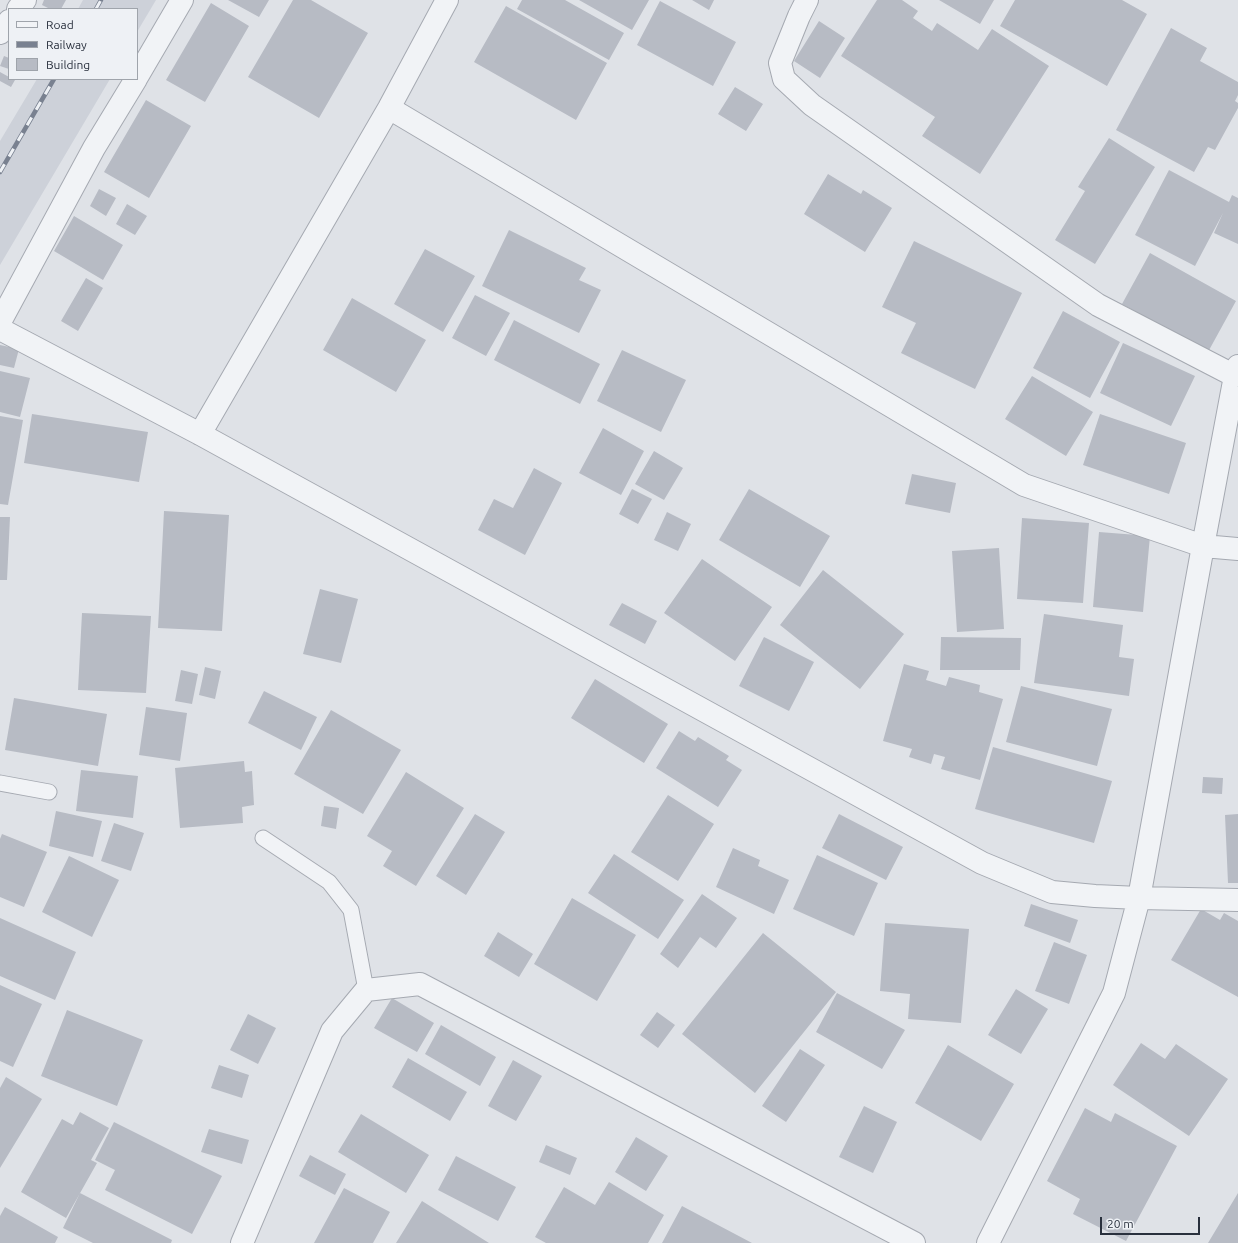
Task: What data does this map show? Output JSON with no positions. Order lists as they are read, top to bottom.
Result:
{
  "legend": ["Road", "Railway", "Building"],
  "scale_bar": "20 m"
}
